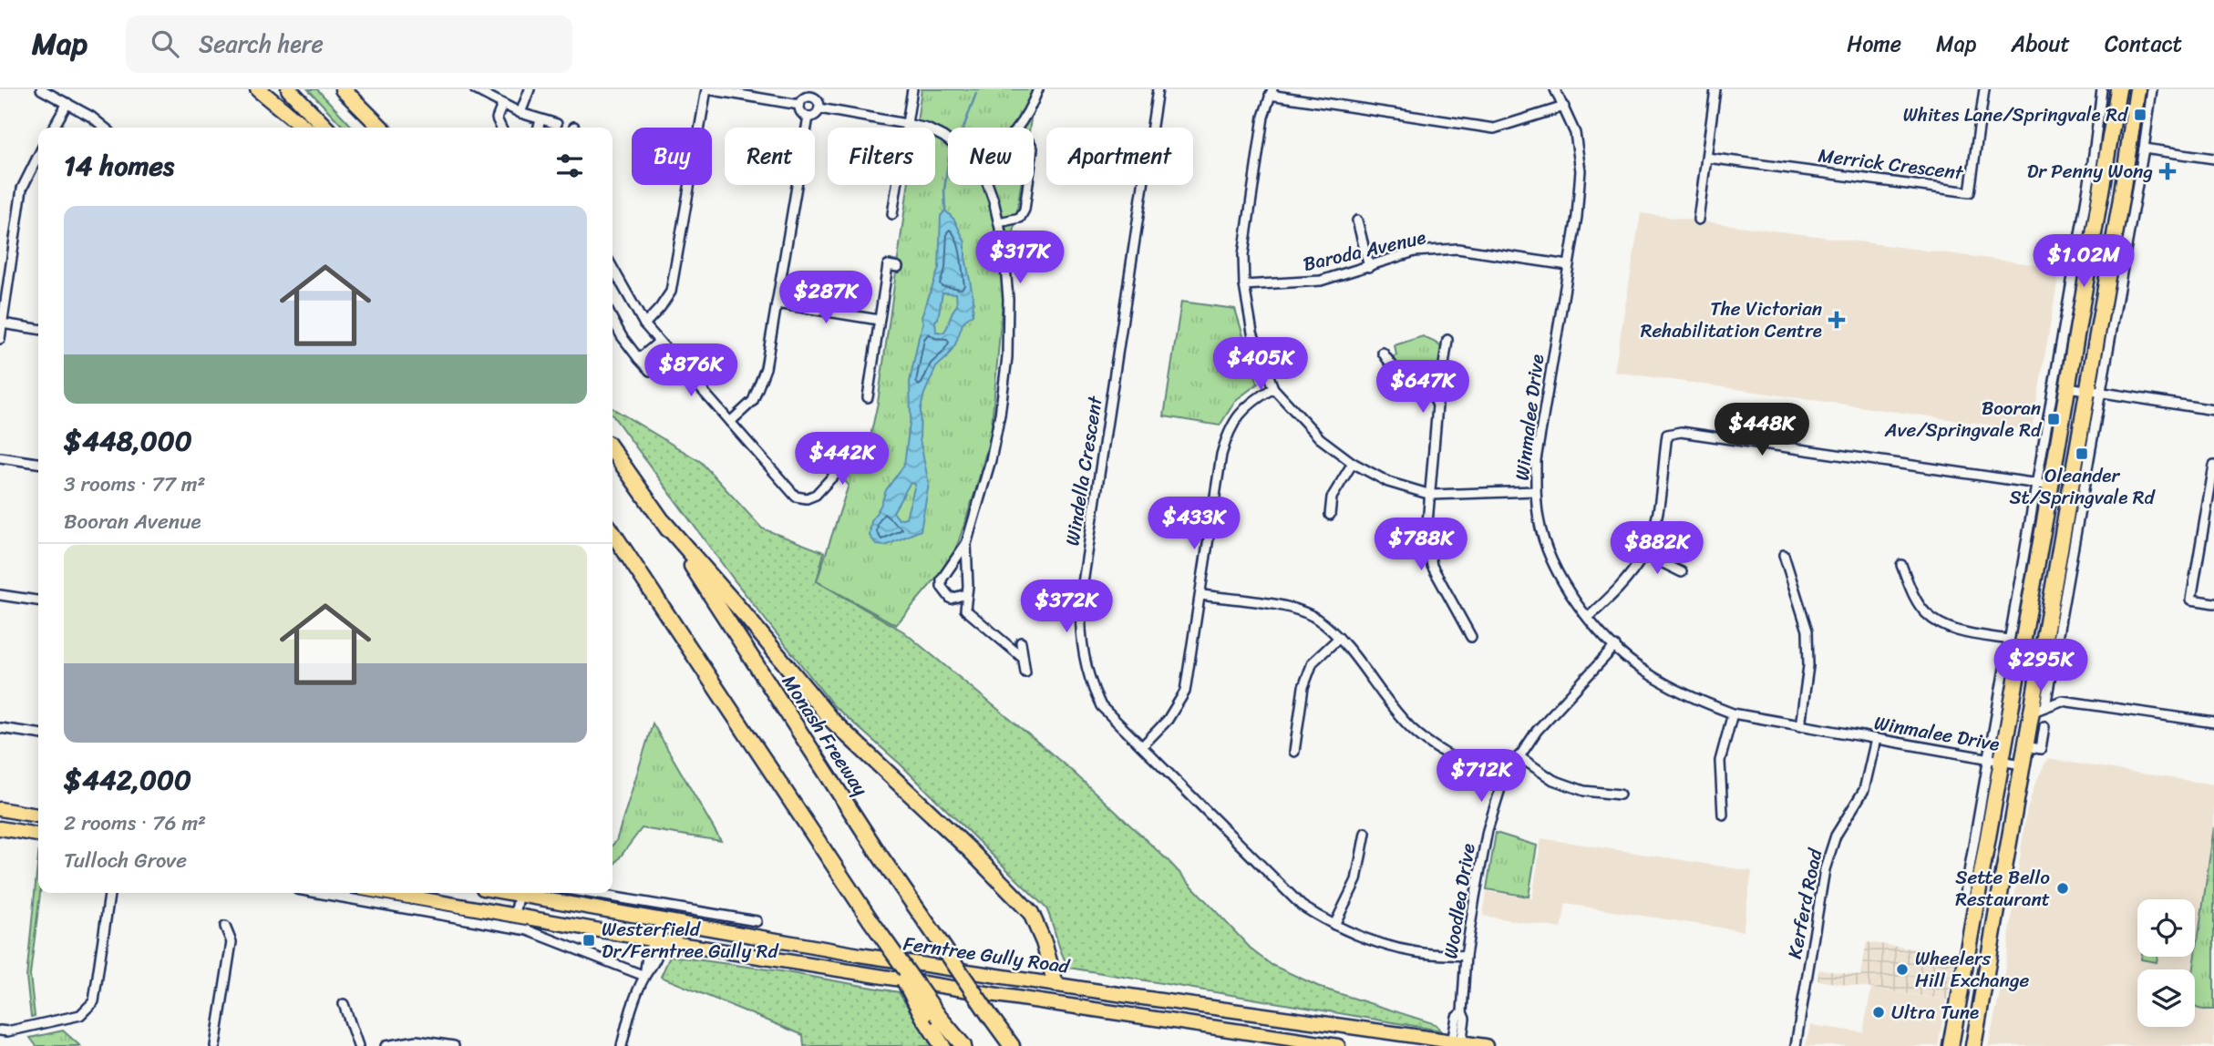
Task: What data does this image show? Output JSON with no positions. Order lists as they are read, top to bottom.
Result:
{
  "streets": {
    "highway": ["Monash Freeway"],
    "main road": ["Ferntree Gully Road"],
    "street": [
      "Merrick Crescent",
      "Baroda Avenue",
      "Winmalee Drive",
      "Windella Crescent",
      "Woodlea Drive",
      "Kerferd Road"
    ]
  },
  "crossings": [
    ["Baroda Avenue", "Winmalee Drive"],
    ["Winmalee Drive", "Woodlea Drive"],
    ["Winmalee Drive", "Kerferd Road"],
    ["Windella Crescent", "Woodlea Drive"],
    ["Woodlea Drive", "Ferntree Gully Road"]
  ],
  "places": {
    "transit": [
      "Whites Lane/Springvale Rd",
      "Booran Ave/Springvale Rd",
      "Oleander St/Springvale Rd",
      "Westerfield Dr/Ferntree Gully Rd"
    ],
    "health": ["Dr Penny Wong", "The Victorian Rehabilitation Centre"],
    "other": ["Sette Bello Restaurant", "Wheelers Hill Exchange", "Ultra Tune"]
  },
  "page": {
    "header": "Map",
    "search": "Search here",
    "nav": [
      "Home",
      "Map",
      "About",
      "Contact"
    ],
    "chip": [
      "Buy",
      "Rent",
      "Filters",
      "New",
      "Apartment"
    ],
    "heading": "14 homes",
    "list": [
      {
        "name": "$448,000",
        "note": "3 rooms · 77 m² · Booran Avenue"
      },
      {
        "name": "$442,000",
        "note": "2 rooms · 76 m² · Tulloch Grove"
      }
    ],
    "price": [
      "$317K",
      "$1.02M",
      "$287K",
      "$405K",
      "$876K",
      "$647K",
      "$448K",
      "$442K",
      "$433K",
      "$788K",
      "$882K",
      "$372K",
      "$295K",
      "$712K"
    ]
  }
}
